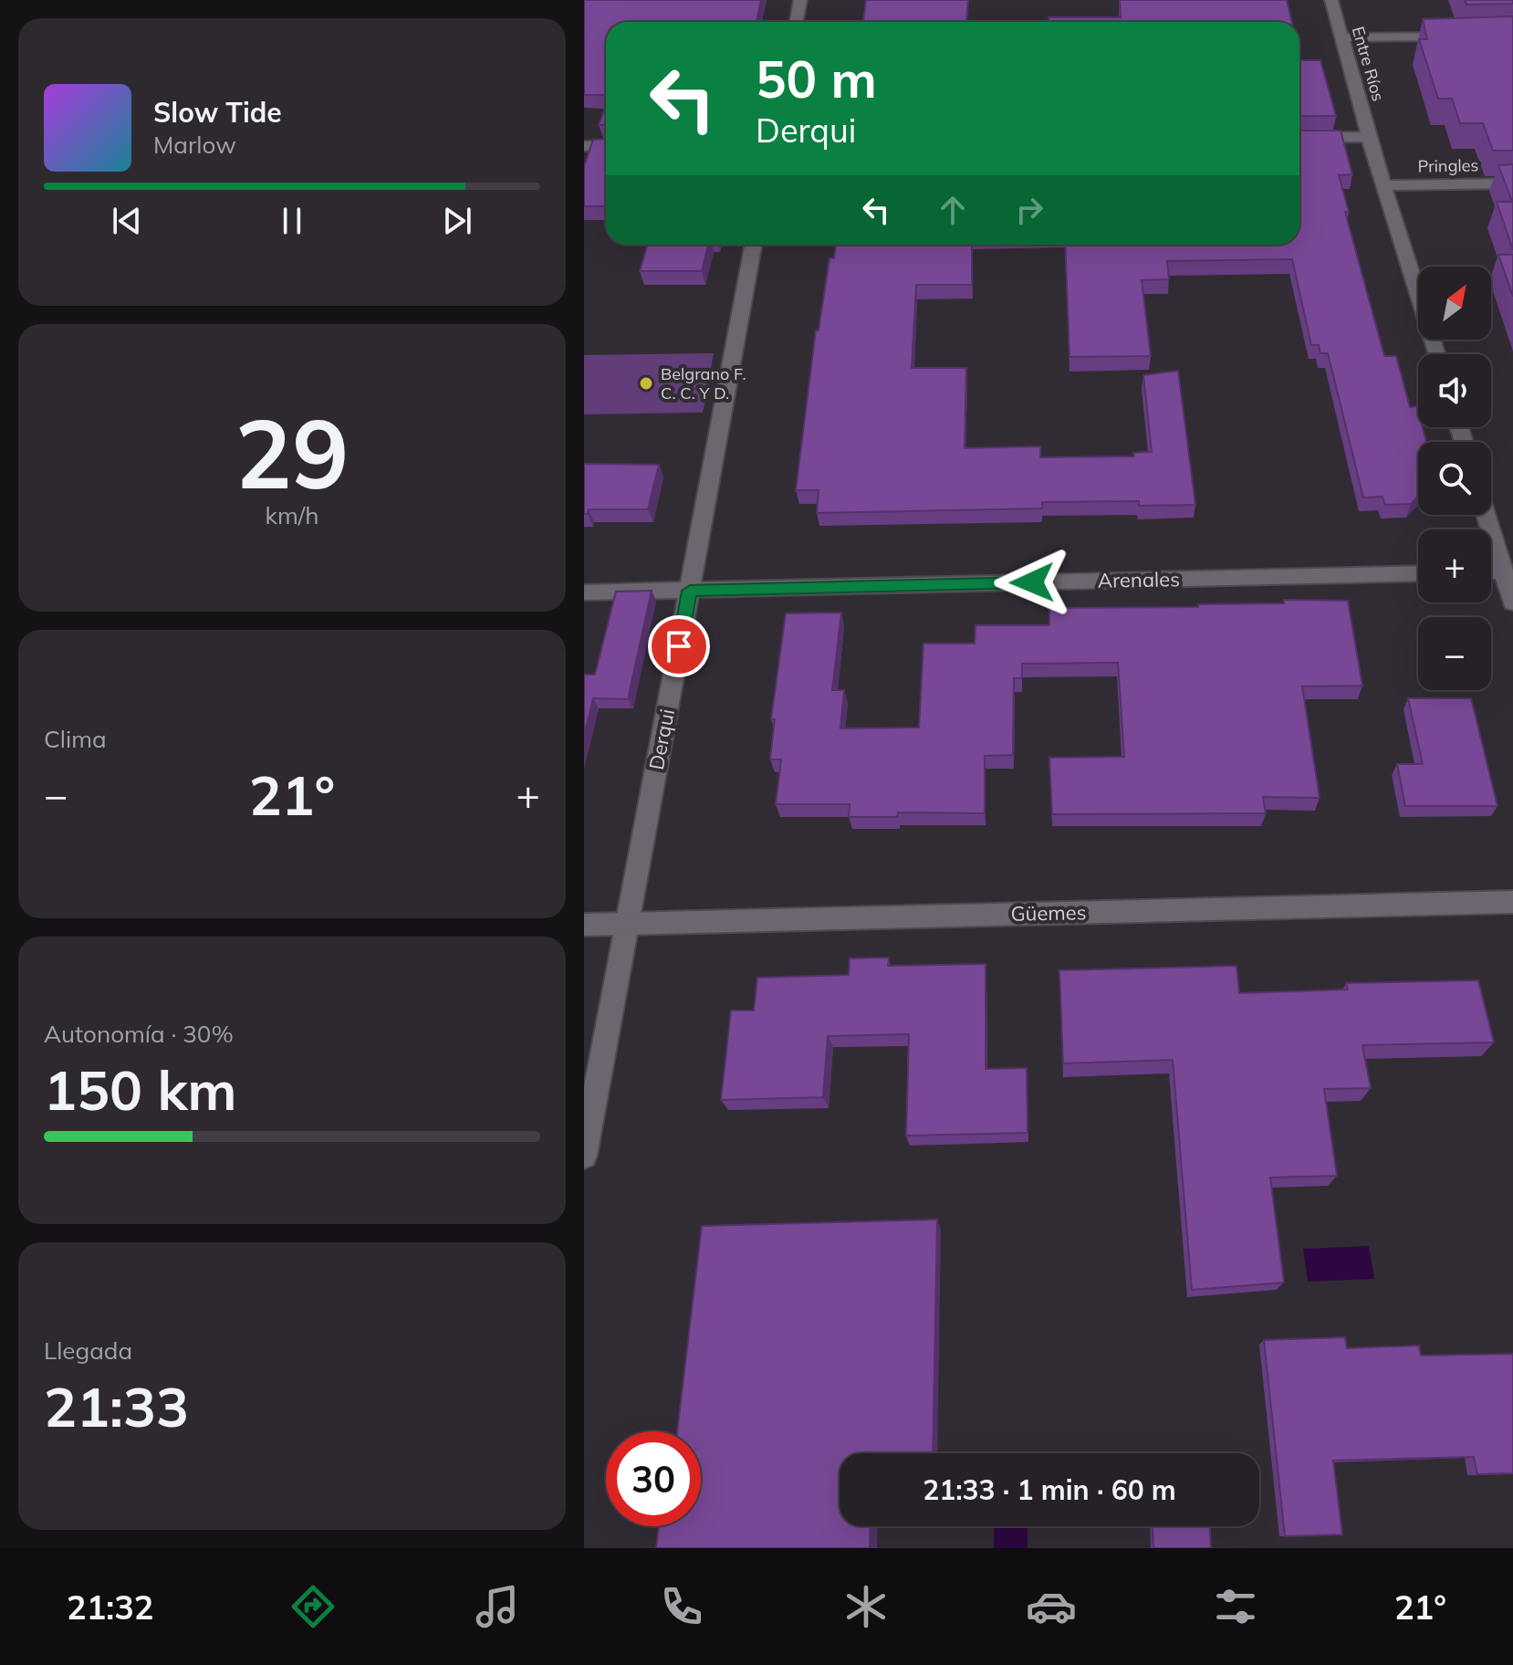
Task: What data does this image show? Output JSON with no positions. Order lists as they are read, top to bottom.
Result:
{
  "streets": {
    "street": [
      "Entre Ríos",
      "Pringles",
      "Arenales",
      "Derqui",
      "Güemes"
    ]
  },
  "crossings": [
    ["Entre Ríos", "Pringles"],
    ["Arenales", "Derqui"],
    ["Derqui", "Güemes"]
  ],
  "places": ["Belgrano F. C. C. Y D."],
  "north": "top right",
  "page": {
    "turn": ["50 m", "Derqui"],
    "song": ["Slow Tide", "Marlow"],
    "map_buttons": ["+", "−"],
    "tile": [
      ["29", "km/h"],
      "Clima",
      ["Autonomía · 30%", "150 km"],
      ["Llegada", "21:33"]
    ],
    "heat": ["−", "21°", "+"],
    "limit": "30",
    "trip": "21:33 · 1 min · 60 m",
    "tabs": ["21:32", "21°"]
  }
}
